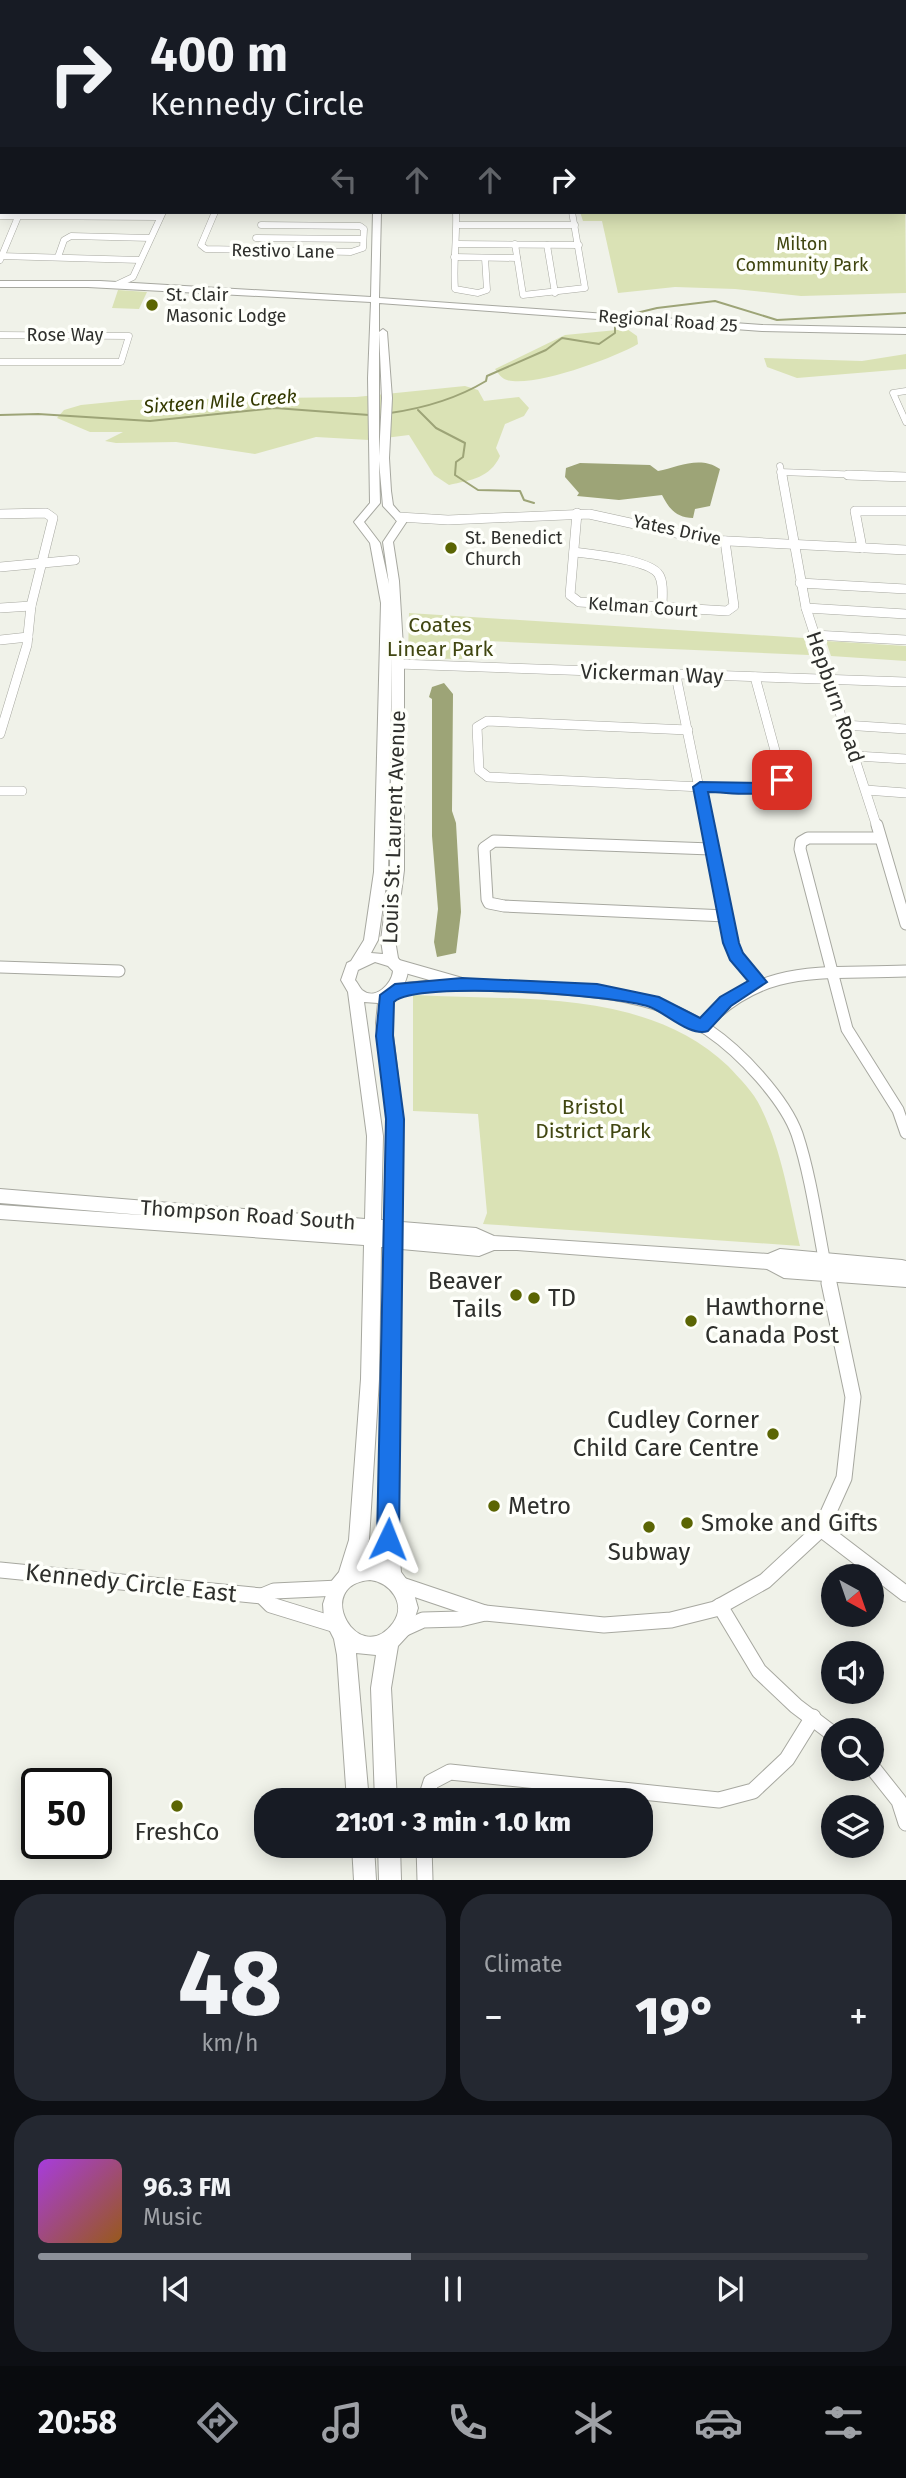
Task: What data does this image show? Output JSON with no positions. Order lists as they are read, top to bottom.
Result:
{
  "streets": {
    "main road": ["Regional Road 25", "Louis St. Laurent Avenue", "Thompson Road South"],
    "street": [
      "Restivo Lane",
      "Rose Way",
      "Yates Drive",
      "Kelman Court",
      "Vickerman Way",
      "Hepburn Road",
      "Kennedy Circle East"
    ]
  },
  "crossings": [
    ["Regional Road 25", "Louis St. Laurent Avenue"],
    ["Yates Drive", "Kelman Court"],
    ["Yates Drive", "Hepburn Road"],
    ["Yates Drive", "Louis St. Laurent Avenue"],
    ["Vickerman Way", "Hepburn Road"],
    ["Vickerman Way", "Louis St. Laurent Avenue"]
  ],
  "water": ["Sixteen Mile Creek"],
  "parks": ["Milton Community Park", "Coates Linear Park", "Bristol District Park"],
  "places": [
    "St. Clair Masonic Lodge",
    "St. Benedict Church",
    "Beaver Tails",
    "TD",
    "Hawthorne Canada Post",
    "Cudley Corner Child Care Centre",
    "Metro",
    "Smoke and Gifts",
    "Subway",
    "FreshCo"
  ],
  "north": "bottom right",
  "page": {
    "turn": ["400 m", "Kennedy Circle"],
    "limit": "50",
    "trip": "21:01 · 3 min · 1.0 km",
    "tile": [
      ["48", "km/h"],
      "Climate"
    ],
    "heat": ["−", "19°", "+"],
    "song": ["96.3 FM", "Music"],
    "tabs": "20:58"
  }
}
